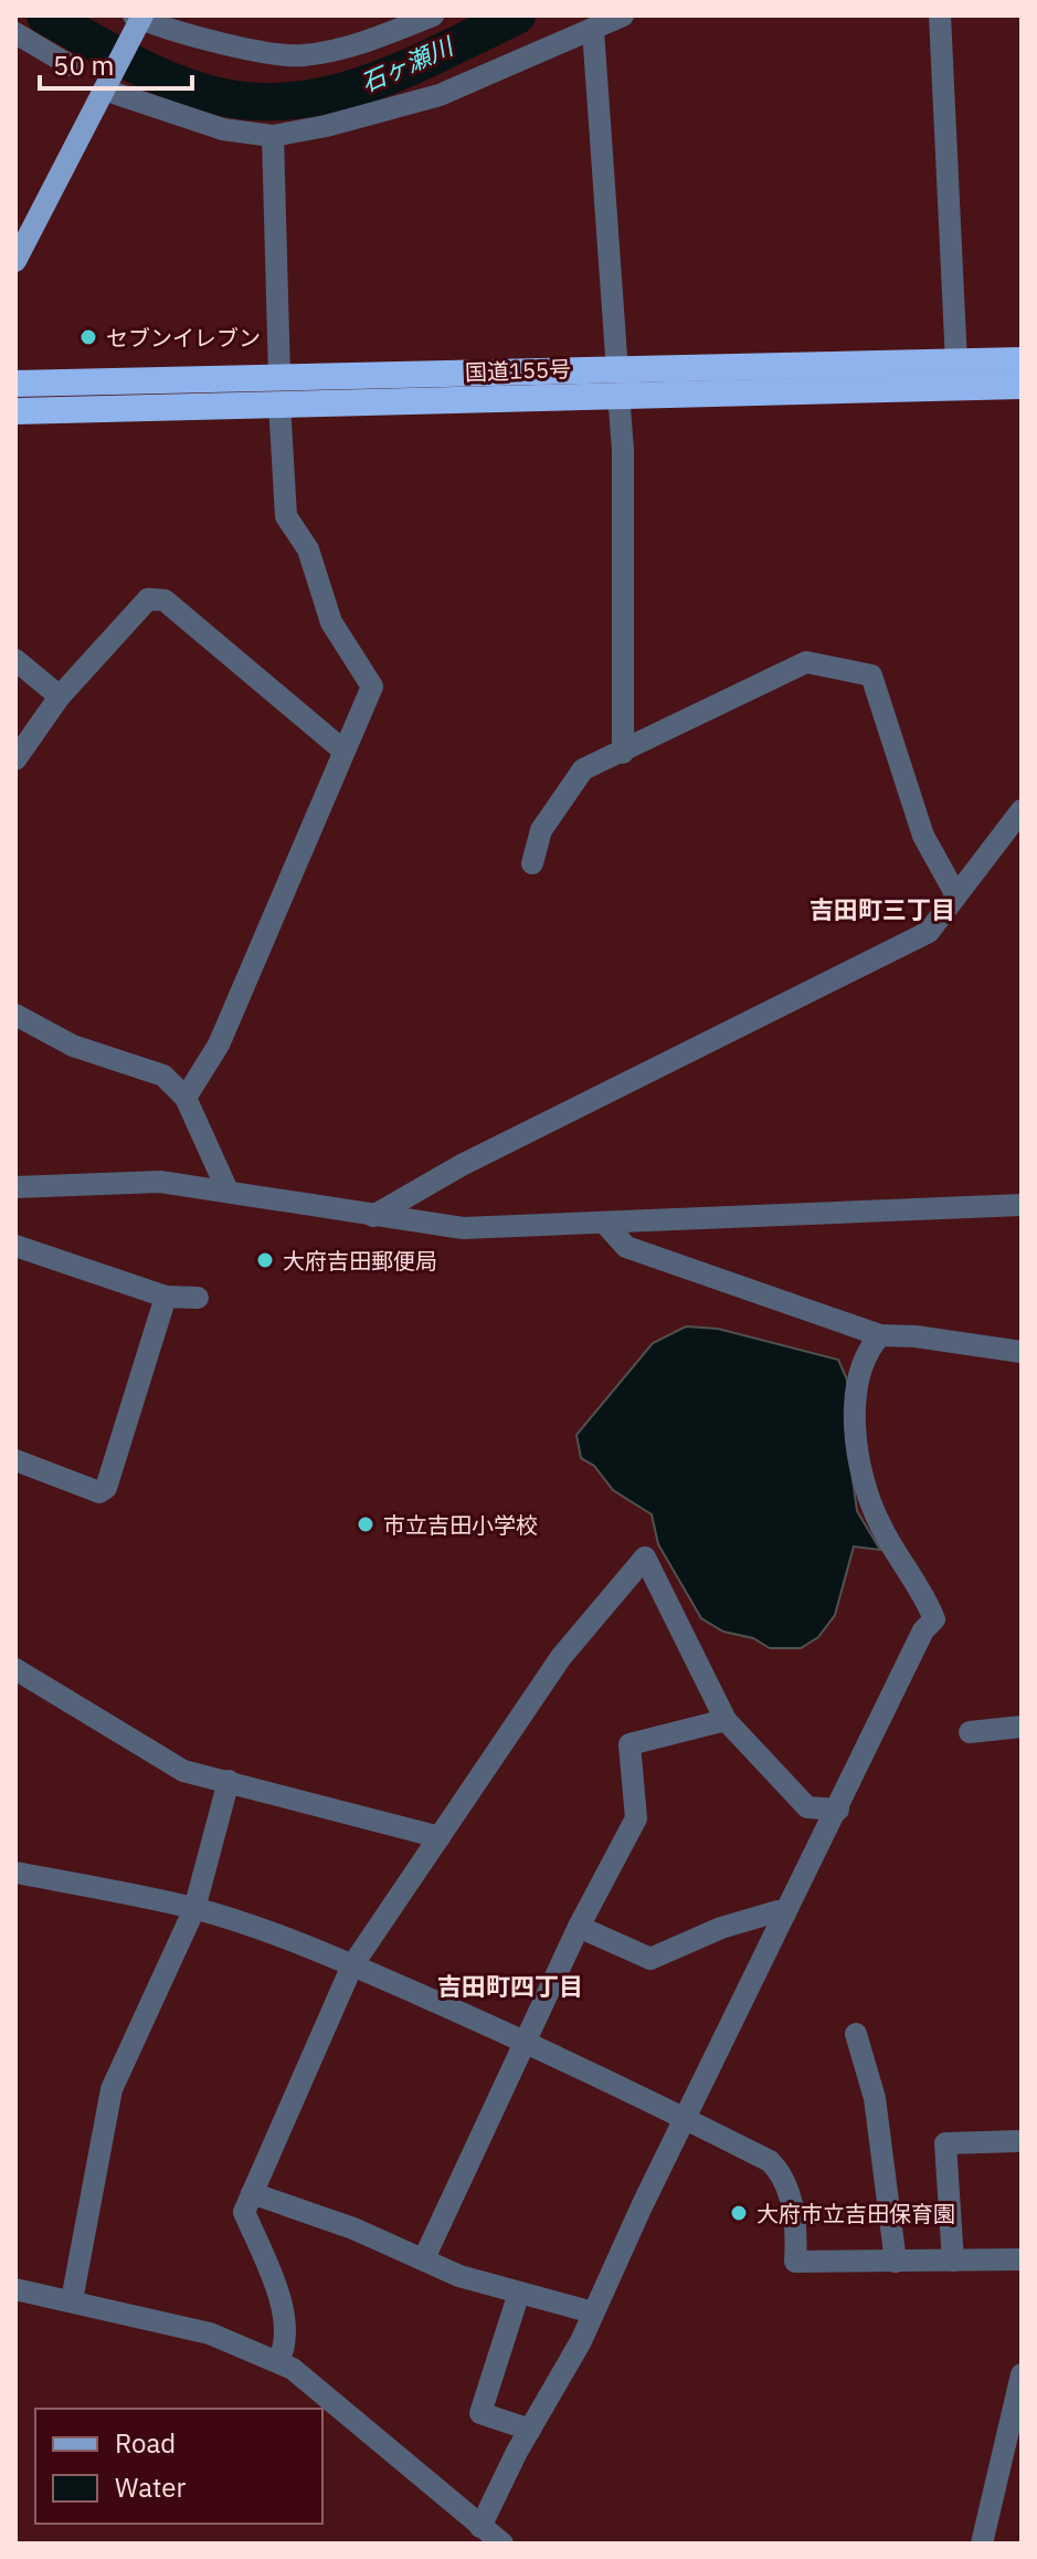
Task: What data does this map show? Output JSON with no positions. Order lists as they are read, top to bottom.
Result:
{
  "streets": {
    "highway": ["国道155号"]
  },
  "districts": ["吉田町三丁目", "吉田町四丁目"],
  "water": ["石ヶ瀬川"],
  "places": [
    "セブンイレブン",
    "大府吉田郵便局",
    "市立吉田小学校",
    "大府市立吉田保育園"
  ],
  "legend": ["Road", "Water"],
  "scale_bar": "50 m"
}
